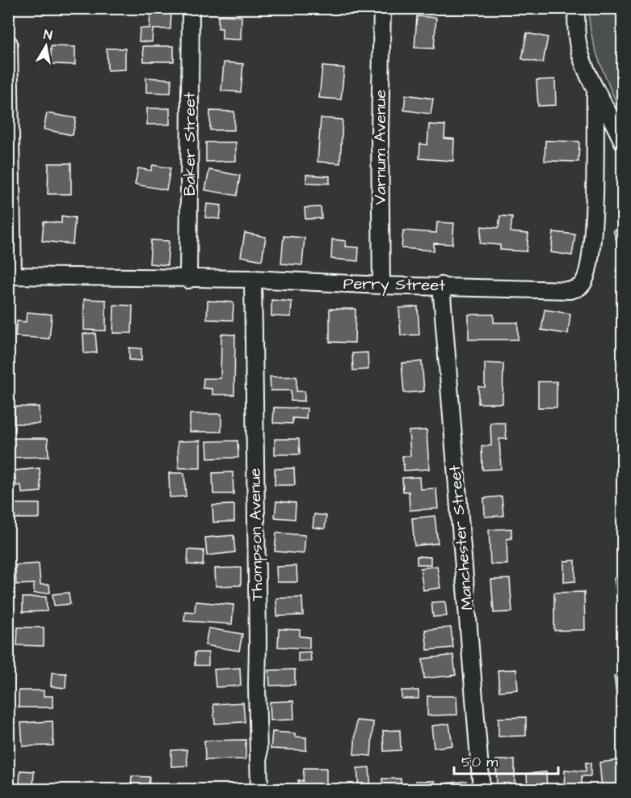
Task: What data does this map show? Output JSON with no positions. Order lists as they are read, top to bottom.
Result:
{
  "streets": {
    "street": [
      "Baker Street",
      "Varnum Avenue",
      "Perry Street",
      "Thompson Avenue",
      "Manchester Street"
    ]
  },
  "crossings": [
    ["Baker Street", "Perry Street"],
    ["Varnum Avenue", "Perry Street"],
    ["Perry Street", "Thompson Avenue"],
    ["Perry Street", "Manchester Street"]
  ],
  "scale_bar": "50 m",
  "north": "top"
}
